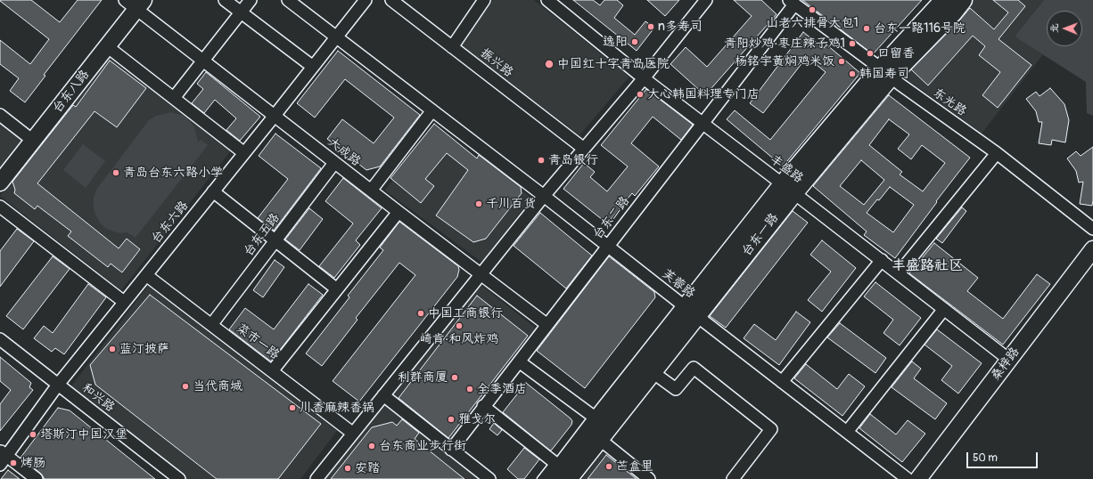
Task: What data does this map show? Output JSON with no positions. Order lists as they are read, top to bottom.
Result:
{
  "streets": {
    "main road": ["台东八路", "台东一路", "桑梓路"],
    "street": [
      "振兴路",
      "东光路",
      "大成路",
      "丰盛路",
      "台东二路",
      "台东六路",
      "台东五路",
      "芙蓉路",
      "菜市一路",
      "和兴路"
    ]
  },
  "crossings": [
    ["台东八路", "大成路"],
    ["东光路", "台东二路"],
    ["东光路", "台东一路"],
    ["大成路", "台东二路"],
    ["大成路", "台东六路"],
    ["大成路", "台东五路"],
    ["丰盛路", "台东二路"],
    ["丰盛路", "台东一路"],
    ["丰盛路", "桑梓路"],
    ["台东二路", "芙蓉路"],
    ["台东六路", "芙蓉路"],
    ["台东六路", "菜市一路"],
    ["台东六路", "和兴路"],
    ["台东五路", "菜市一路"],
    ["台东一路", "芙蓉路"]
  ],
  "districts": ["丰盛路社区"],
  "places": [
    "山老六排骨大包1",
    "n多寿司",
    "台东一路116号院",
    "逸阳",
    "青阳炒鸡·枣庄辣子鸡1",
    "口留香",
    "杨铭宇黄焖鸡米饭",
    "中国红十字青岛医院",
    "韩国寿司",
    "大心韩国料理专门店",
    "青岛银行",
    "青岛台东六路小学",
    "千川百货",
    "中国工商银行",
    "崎肯·和风炸鸡",
    "蓝汀披萨",
    "利群商厦",
    "当代商城",
    "全季酒店",
    "川香麻辣香锅",
    "雅戈尔",
    "塔斯汀中国汉堡",
    "台东商业步行街",
    "烤肠",
    "芒盒里",
    "安踏"
  ],
  "scale_bar": "50 m",
  "north": "left"
}
